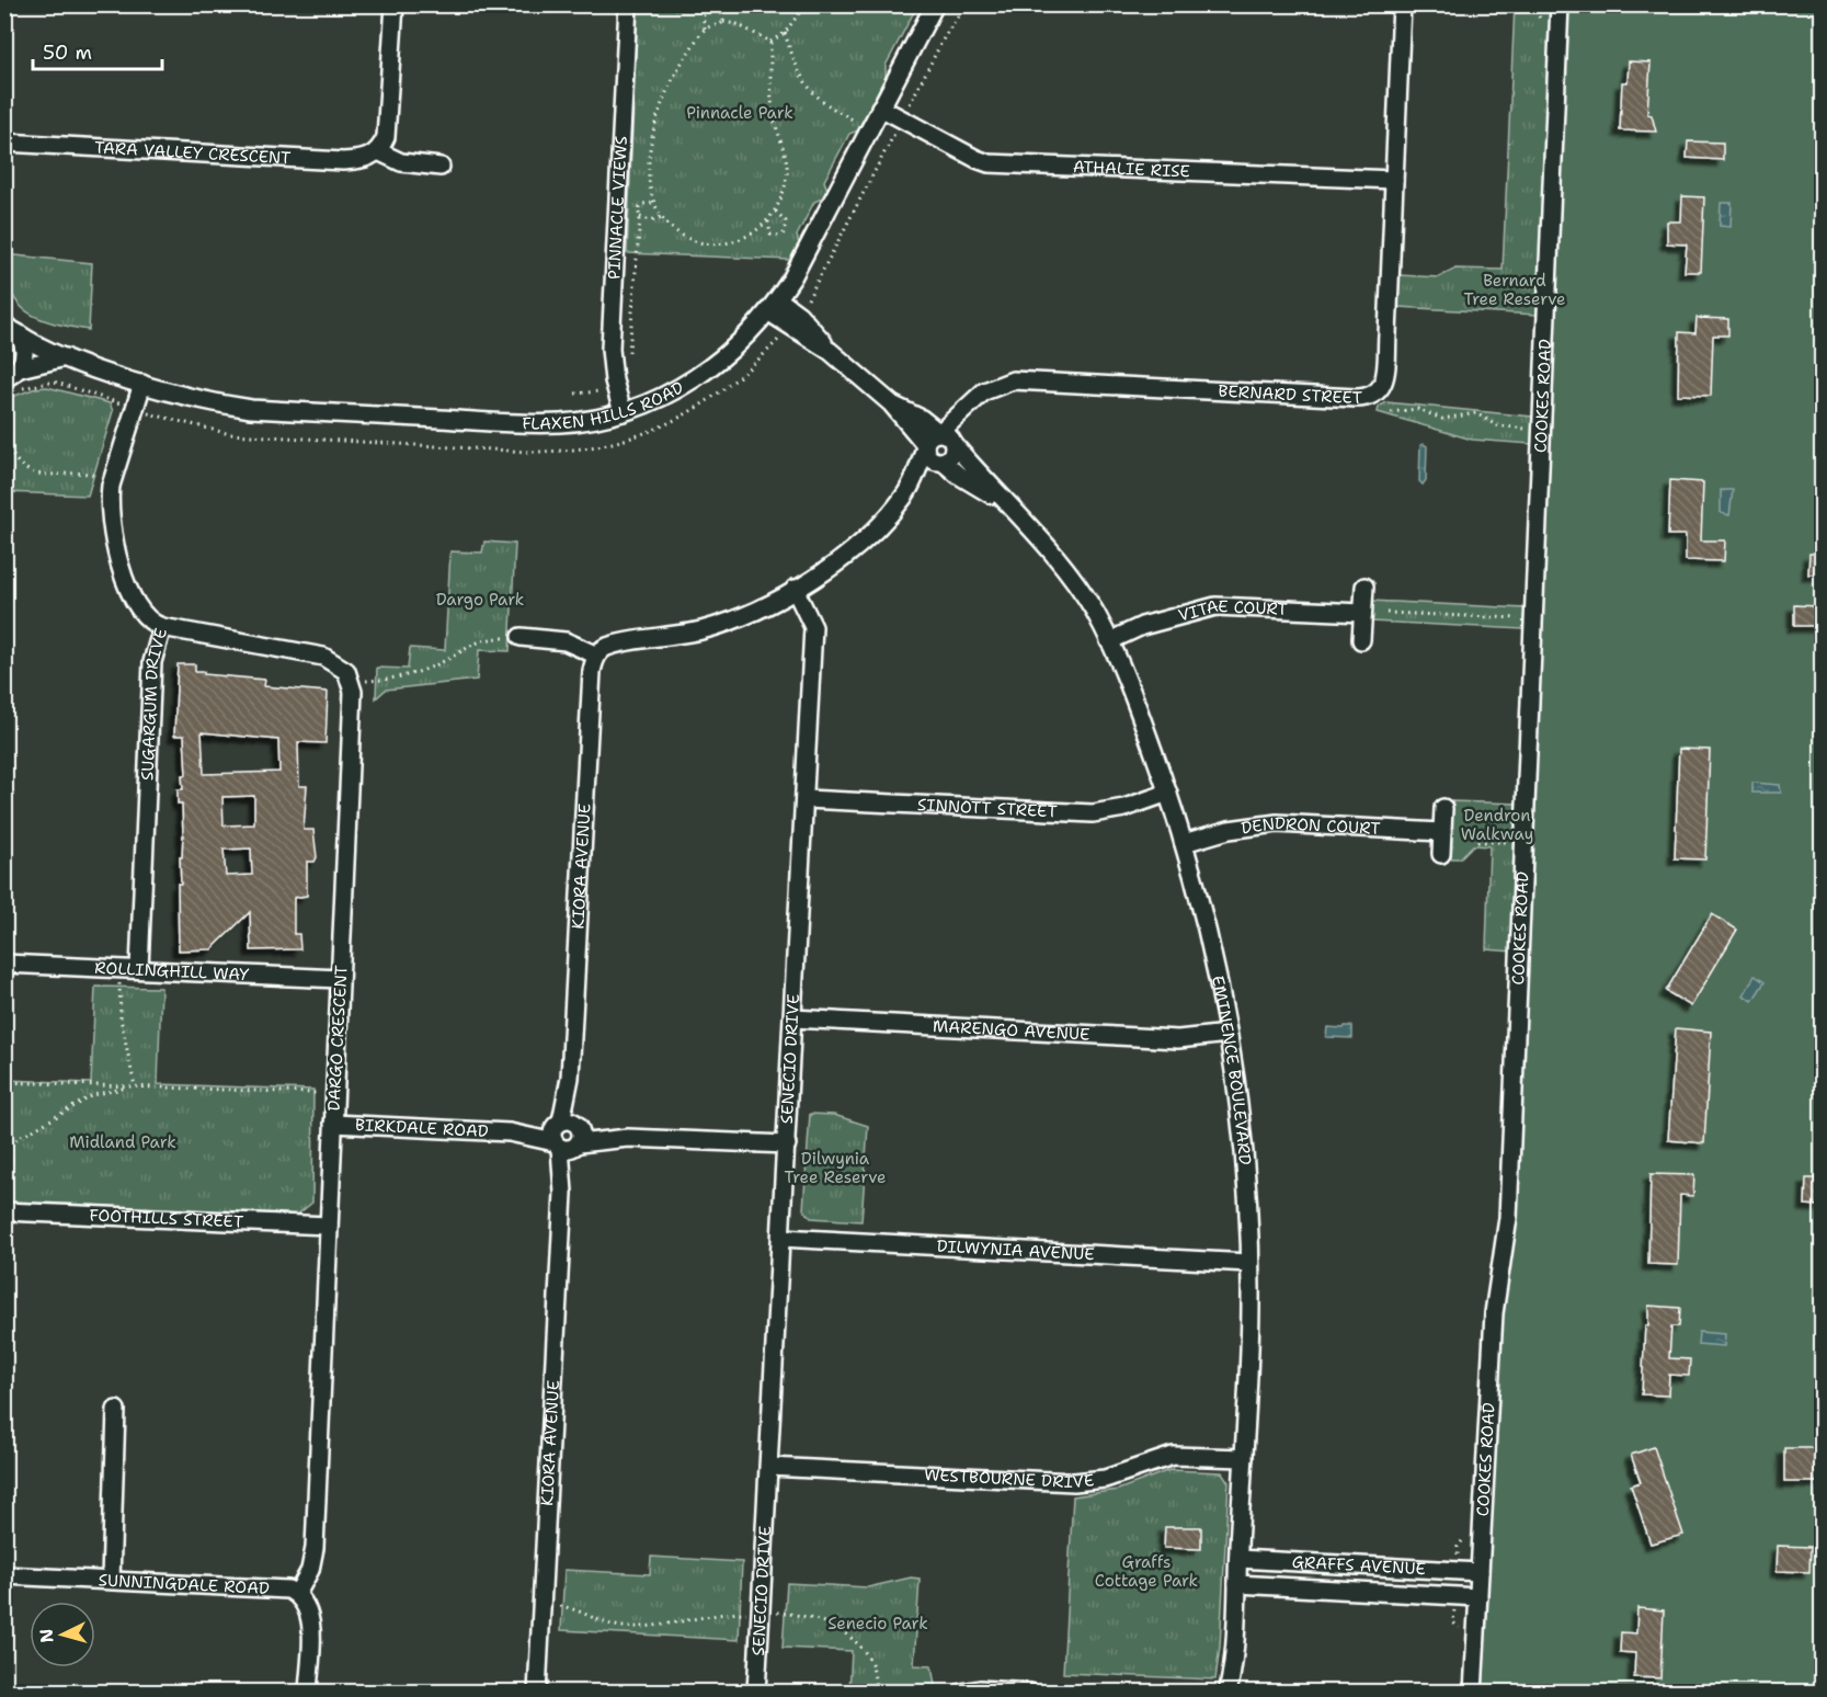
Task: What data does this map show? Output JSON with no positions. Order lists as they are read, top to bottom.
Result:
{
  "streets": {
    "street": [
      "TARA VALLEY CRESCENT",
      "ATHALIE RISE",
      "PINNACLE VIEWS",
      "BERNARD STREET",
      "COOKES ROAD",
      "FLAXEN HILLS ROAD",
      "VITAE COURT",
      "SUGARGUM DRIVE",
      "SINNOTT STREET",
      "DENDRON COURT",
      "KIORA AVENUE",
      "ROLLINGHILL WAY",
      "MARENGO AVENUE",
      "DARGO CRESCENT",
      "SENECIO DRIVE",
      "EMINENCE BOULEVARD",
      "BIRKDALE ROAD",
      "FOOTHILLS STREET",
      "DILWYNIA AVENUE",
      "WESTBOURNE DRIVE",
      "GRAFFS AVENUE",
      "SUNNINGDALE ROAD"
    ]
  },
  "crossings": [
    ["ATHALIE RISE", "BERNARD STREET"],
    ["ATHALIE RISE", "FLAXEN HILLS ROAD"],
    ["PINNACLE VIEWS", "FLAXEN HILLS ROAD"],
    ["BERNARD STREET", "EMINENCE BOULEVARD"],
    ["COOKES ROAD", "GRAFFS AVENUE"],
    ["FLAXEN HILLS ROAD", "SUGARGUM DRIVE"],
    ["FLAXEN HILLS ROAD", "EMINENCE BOULEVARD"],
    ["VITAE COURT", "EMINENCE BOULEVARD"],
    ["SUGARGUM DRIVE", "ROLLINGHILL WAY"],
    ["SINNOTT STREET", "SENECIO DRIVE"],
    ["SINNOTT STREET", "EMINENCE BOULEVARD"],
    ["DENDRON COURT", "EMINENCE BOULEVARD"],
    ["KIORA AVENUE", "BIRKDALE ROAD"],
    ["ROLLINGHILL WAY", "DARGO CRESCENT"],
    ["MARENGO AVENUE", "SENECIO DRIVE"],
    ["MARENGO AVENUE", "EMINENCE BOULEVARD"],
    ["DARGO CRESCENT", "BIRKDALE ROAD"],
    ["DARGO CRESCENT", "FOOTHILLS STREET"],
    ["DARGO CRESCENT", "SUNNINGDALE ROAD"],
    ["SENECIO DRIVE", "BIRKDALE ROAD"],
    ["SENECIO DRIVE", "DILWYNIA AVENUE"],
    ["SENECIO DRIVE", "WESTBOURNE DRIVE"],
    ["EMINENCE BOULEVARD", "DILWYNIA AVENUE"],
    ["EMINENCE BOULEVARD", "WESTBOURNE DRIVE"],
    ["EMINENCE BOULEVARD", "GRAFFS AVENUE"]
  ],
  "parks": [
    "Pinnacle Park",
    "Bernard Tree Reserve",
    "Dargo Park",
    "Dendron Walkway",
    "Midland Park",
    "Dilwynia Tree Reserve",
    "Graffs Cottage Park",
    "Senecio Park"
  ],
  "scale_bar": "50 m",
  "north": "left"
}
